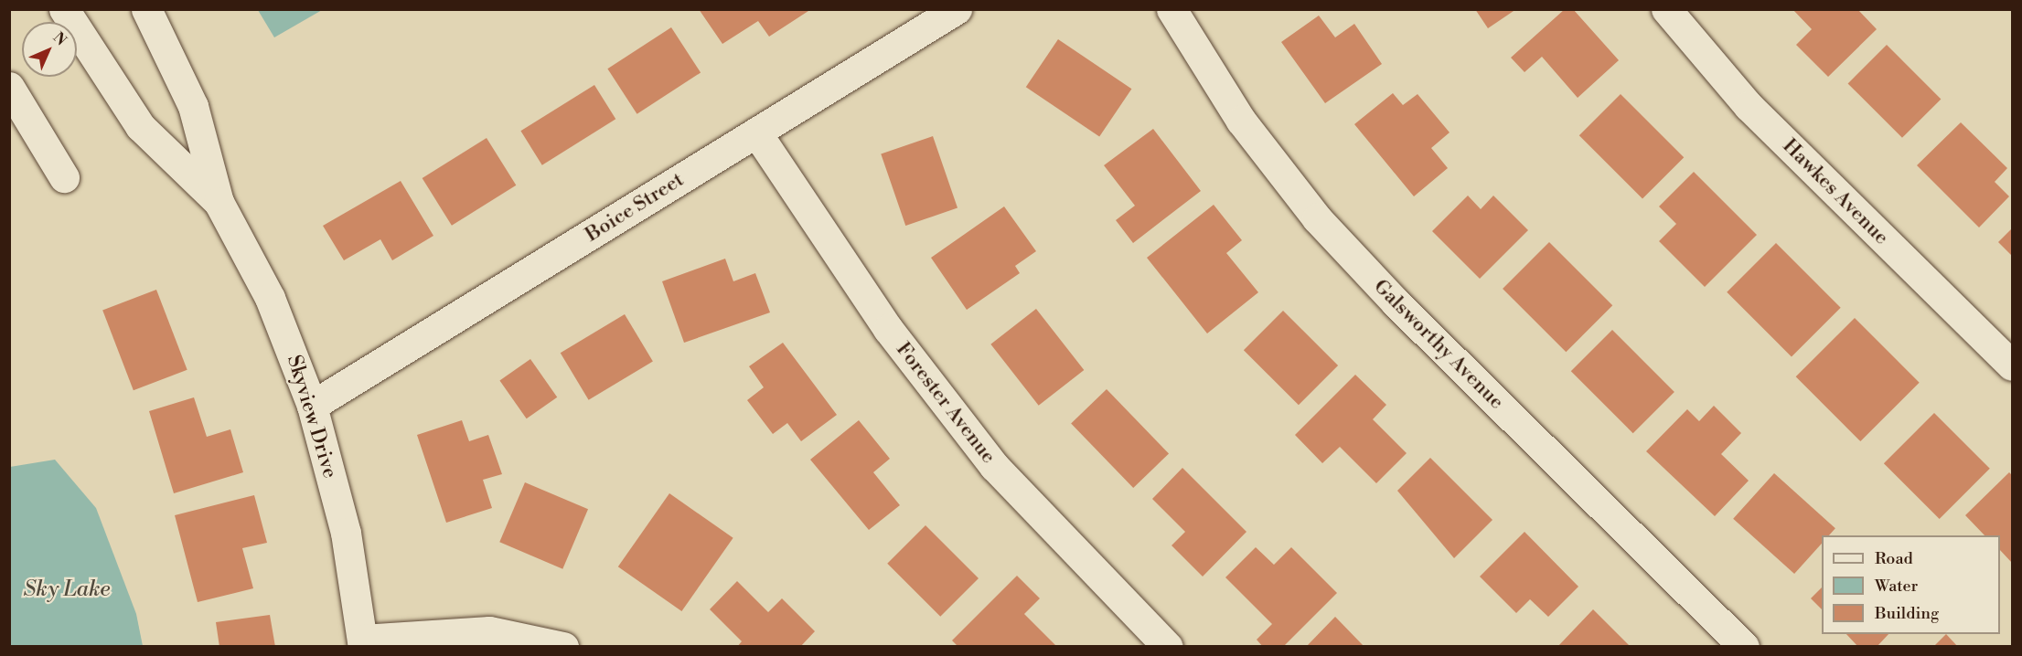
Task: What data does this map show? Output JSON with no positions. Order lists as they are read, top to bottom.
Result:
{
  "streets": {
    "street": [
      "Hawkes Avenue",
      "Boice Street",
      "Galsworthy Avenue",
      "Forester Avenue",
      "Skyview Drive"
    ]
  },
  "crossings": [
    ["Boice Street", "Forester Avenue"],
    ["Boice Street", "Skyview Drive"]
  ],
  "water": ["Sky Lake"],
  "legend": ["Road", "Water", "Building"],
  "north": "top right"
}
